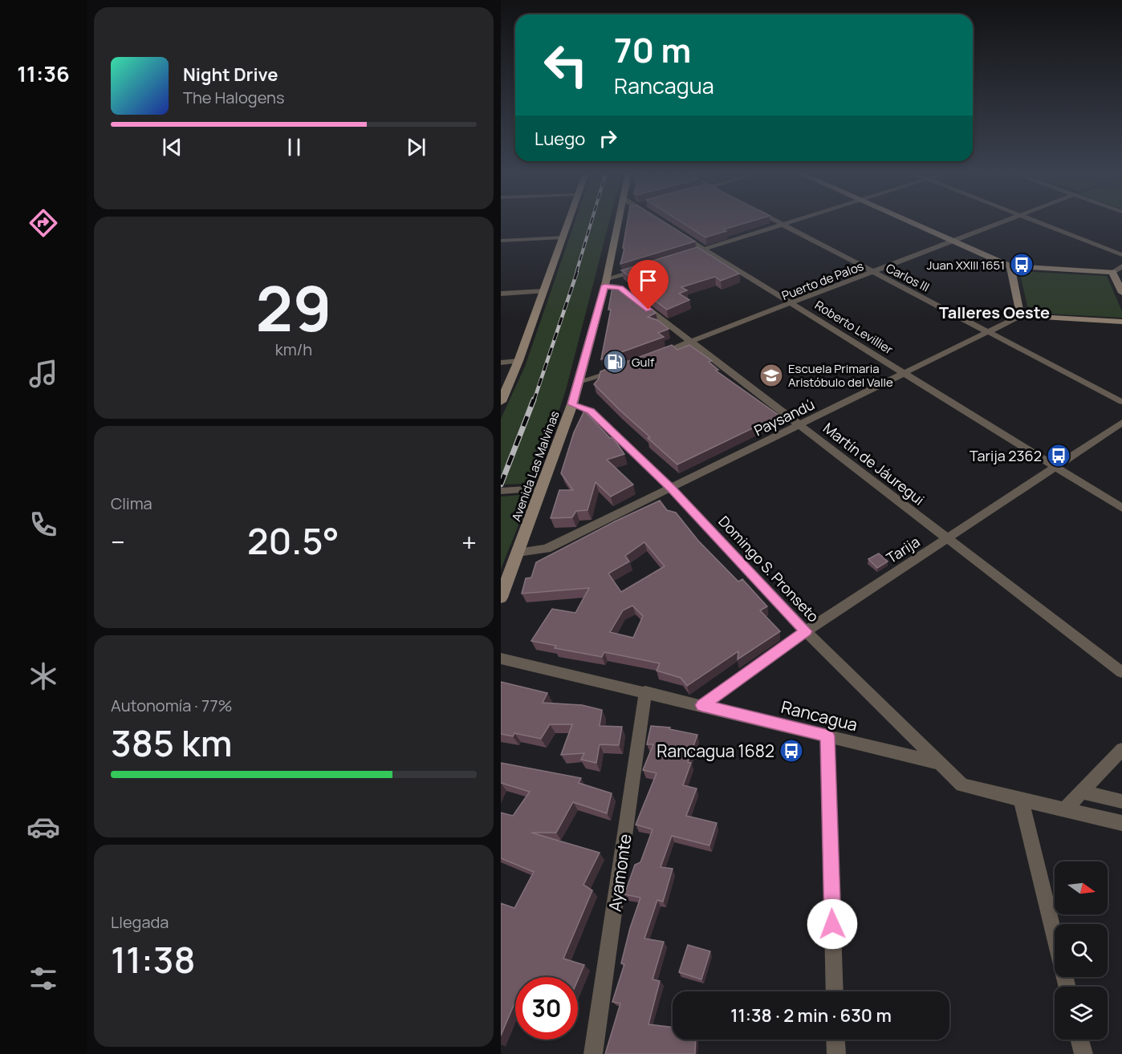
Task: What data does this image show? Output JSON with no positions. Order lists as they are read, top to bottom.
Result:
{
  "streets": {
    "main road": ["Paysandú", "Avenida Las Malvinas"],
    "street": [
      "Carlos III",
      "Puerto de Palos",
      "Roberto Levillier",
      "Martín de Jáuregui",
      "Tarija",
      "Domingo S. Pronseto",
      "Rancagua",
      "Ayamonte"
    ]
  },
  "crossings": [
    ["Carlos III", "Puerto de Palos"],
    ["Carlos III", "Paysandú"],
    ["Puerto de Palos", "Roberto Levillier"],
    ["Puerto de Palos", "Martín de Jáuregui"],
    ["Roberto Levillier", "Paysandú"],
    ["Roberto Levillier", "Tarija"],
    ["Paysandú", "Martín de Jáuregui"],
    ["Paysandú", "Avenida Las Malvinas"],
    ["Paysandú", "Domingo S. Pronseto"],
    ["Martín de Jáuregui", "Avenida Las Malvinas"],
    ["Martín de Jáuregui", "Tarija"],
    ["Avenida Las Malvinas", "Domingo S. Pronseto"],
    ["Tarija", "Domingo S. Pronseto"],
    ["Tarija", "Rancagua"],
    ["Domingo S. Pronseto", "Rancagua"],
    ["Rancagua", "Ayamonte"]
  ],
  "districts": ["Talleres Oeste"],
  "places": {
    "bus stop": ["Juan XXIII 1651", "Tarija 2362", "Rancagua 1682"],
    "fuel station": ["Gulf"],
    "school or university": ["Escuela Primaria Aristóbulo del Valle"]
  },
  "north": "right",
  "page": {
    "tabs": "11:36",
    "turn": ["70 m", "Rancagua"],
    "song": ["Night Drive", "The Halogens"],
    "then": "Luego",
    "tile": [
      ["29", "km/h"],
      "Clima",
      ["Autonomía · 77%", "385 km"],
      ["Llegada", "11:38"]
    ],
    "heat": ["−", "20.5°", "+"],
    "limit": "30",
    "trip": "11:38 · 2 min · 630 m"
  }
}
